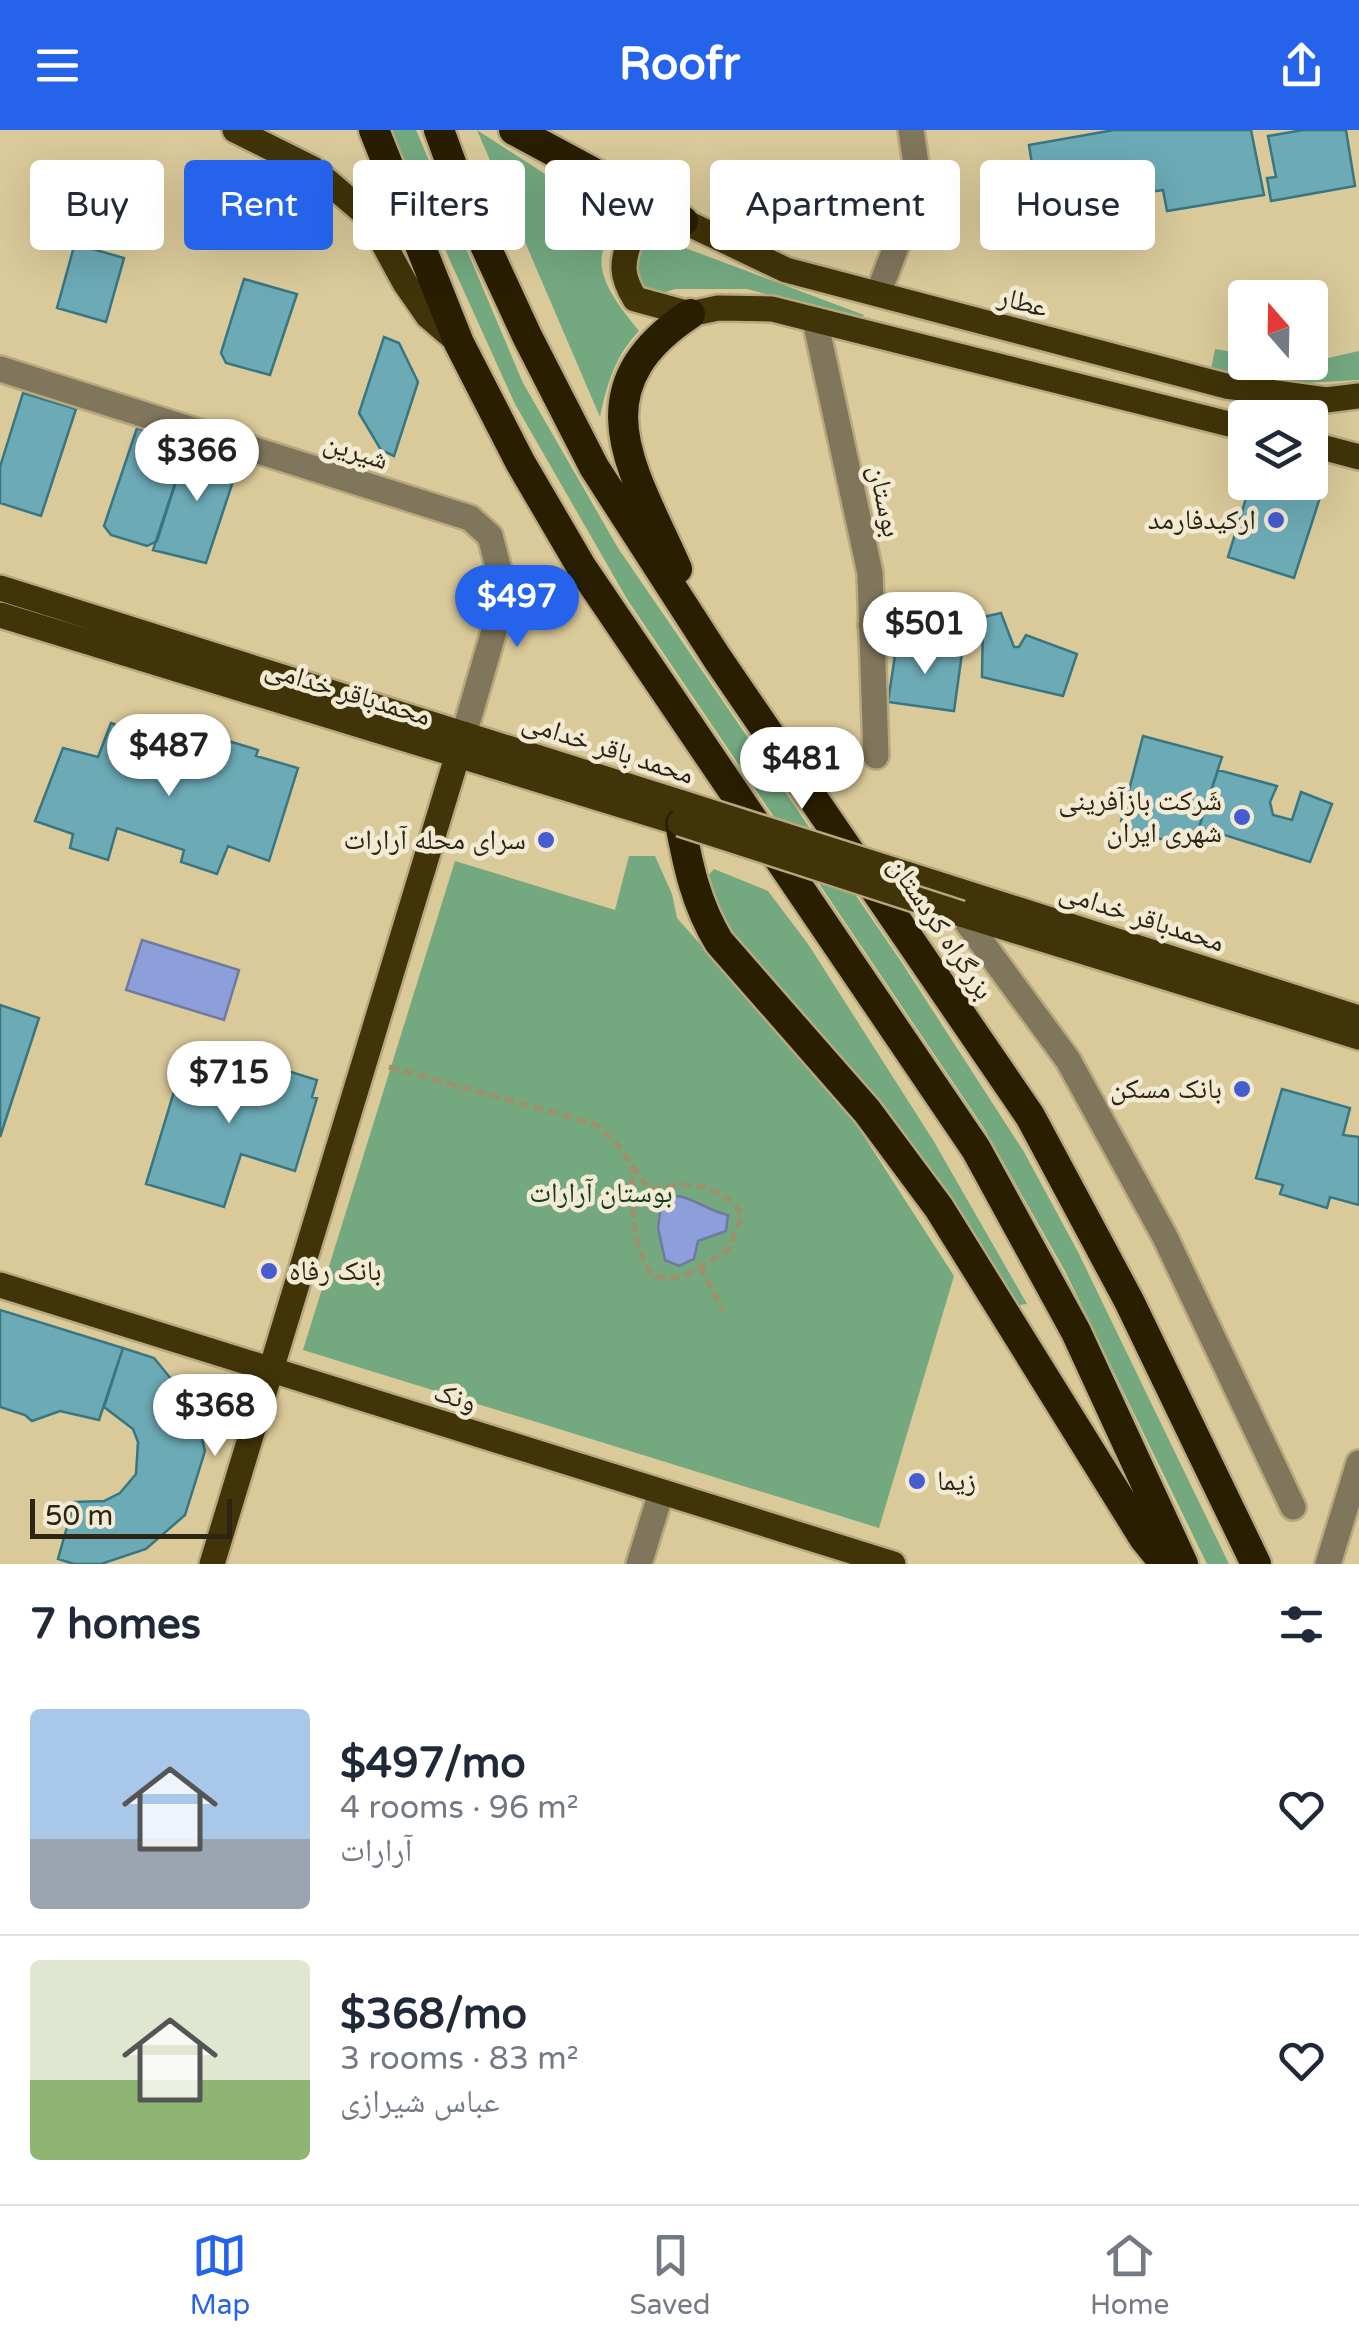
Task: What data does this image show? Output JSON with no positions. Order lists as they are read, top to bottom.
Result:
{
  "streets": {
    "highway": ["بزرگراه کردستان"],
    "main road": [
      "عطار",
      "محمدباقر خدامی",
      "محمد باقر خدامی",
      "ونک"
    ],
    "street": ["شیرین", "بوستان"]
  },
  "crossings": [
    ["شیرین", "محمدباقر خدامی"],
    ["محمدباقر خدامی", "محمد باقر خدامی"]
  ],
  "parks": ["بوستان آرارات"],
  "places": [
    "ارکیدفارمد",
    "شَرکت بازآفرینی شهری ایران",
    "سرای محله آرارات",
    "بانک مسکن",
    "بانک رفاه",
    "زیما"
  ],
  "scale_bar": "50 m",
  "north": "top",
  "page": {
    "header": "Roofr",
    "chip": [
      "Buy",
      "Rent",
      "Filters",
      "New",
      "Apartment",
      "House"
    ],
    "price": [
      "$366",
      "$497",
      "$501",
      "$487",
      "$481",
      "$715",
      "$368"
    ],
    "scale": "50 m",
    "heading": "7 homes",
    "list": [
      {
        "name": "$497/mo",
        "note": "4 rooms · 96 m² · آرارات"
      },
      {
        "name": "$368/mo",
        "note": "3 rooms · 83 m² · عباس شیرازی"
      }
    ],
    "tabs": ["Map", "Saved", "Home"]
  }
}
